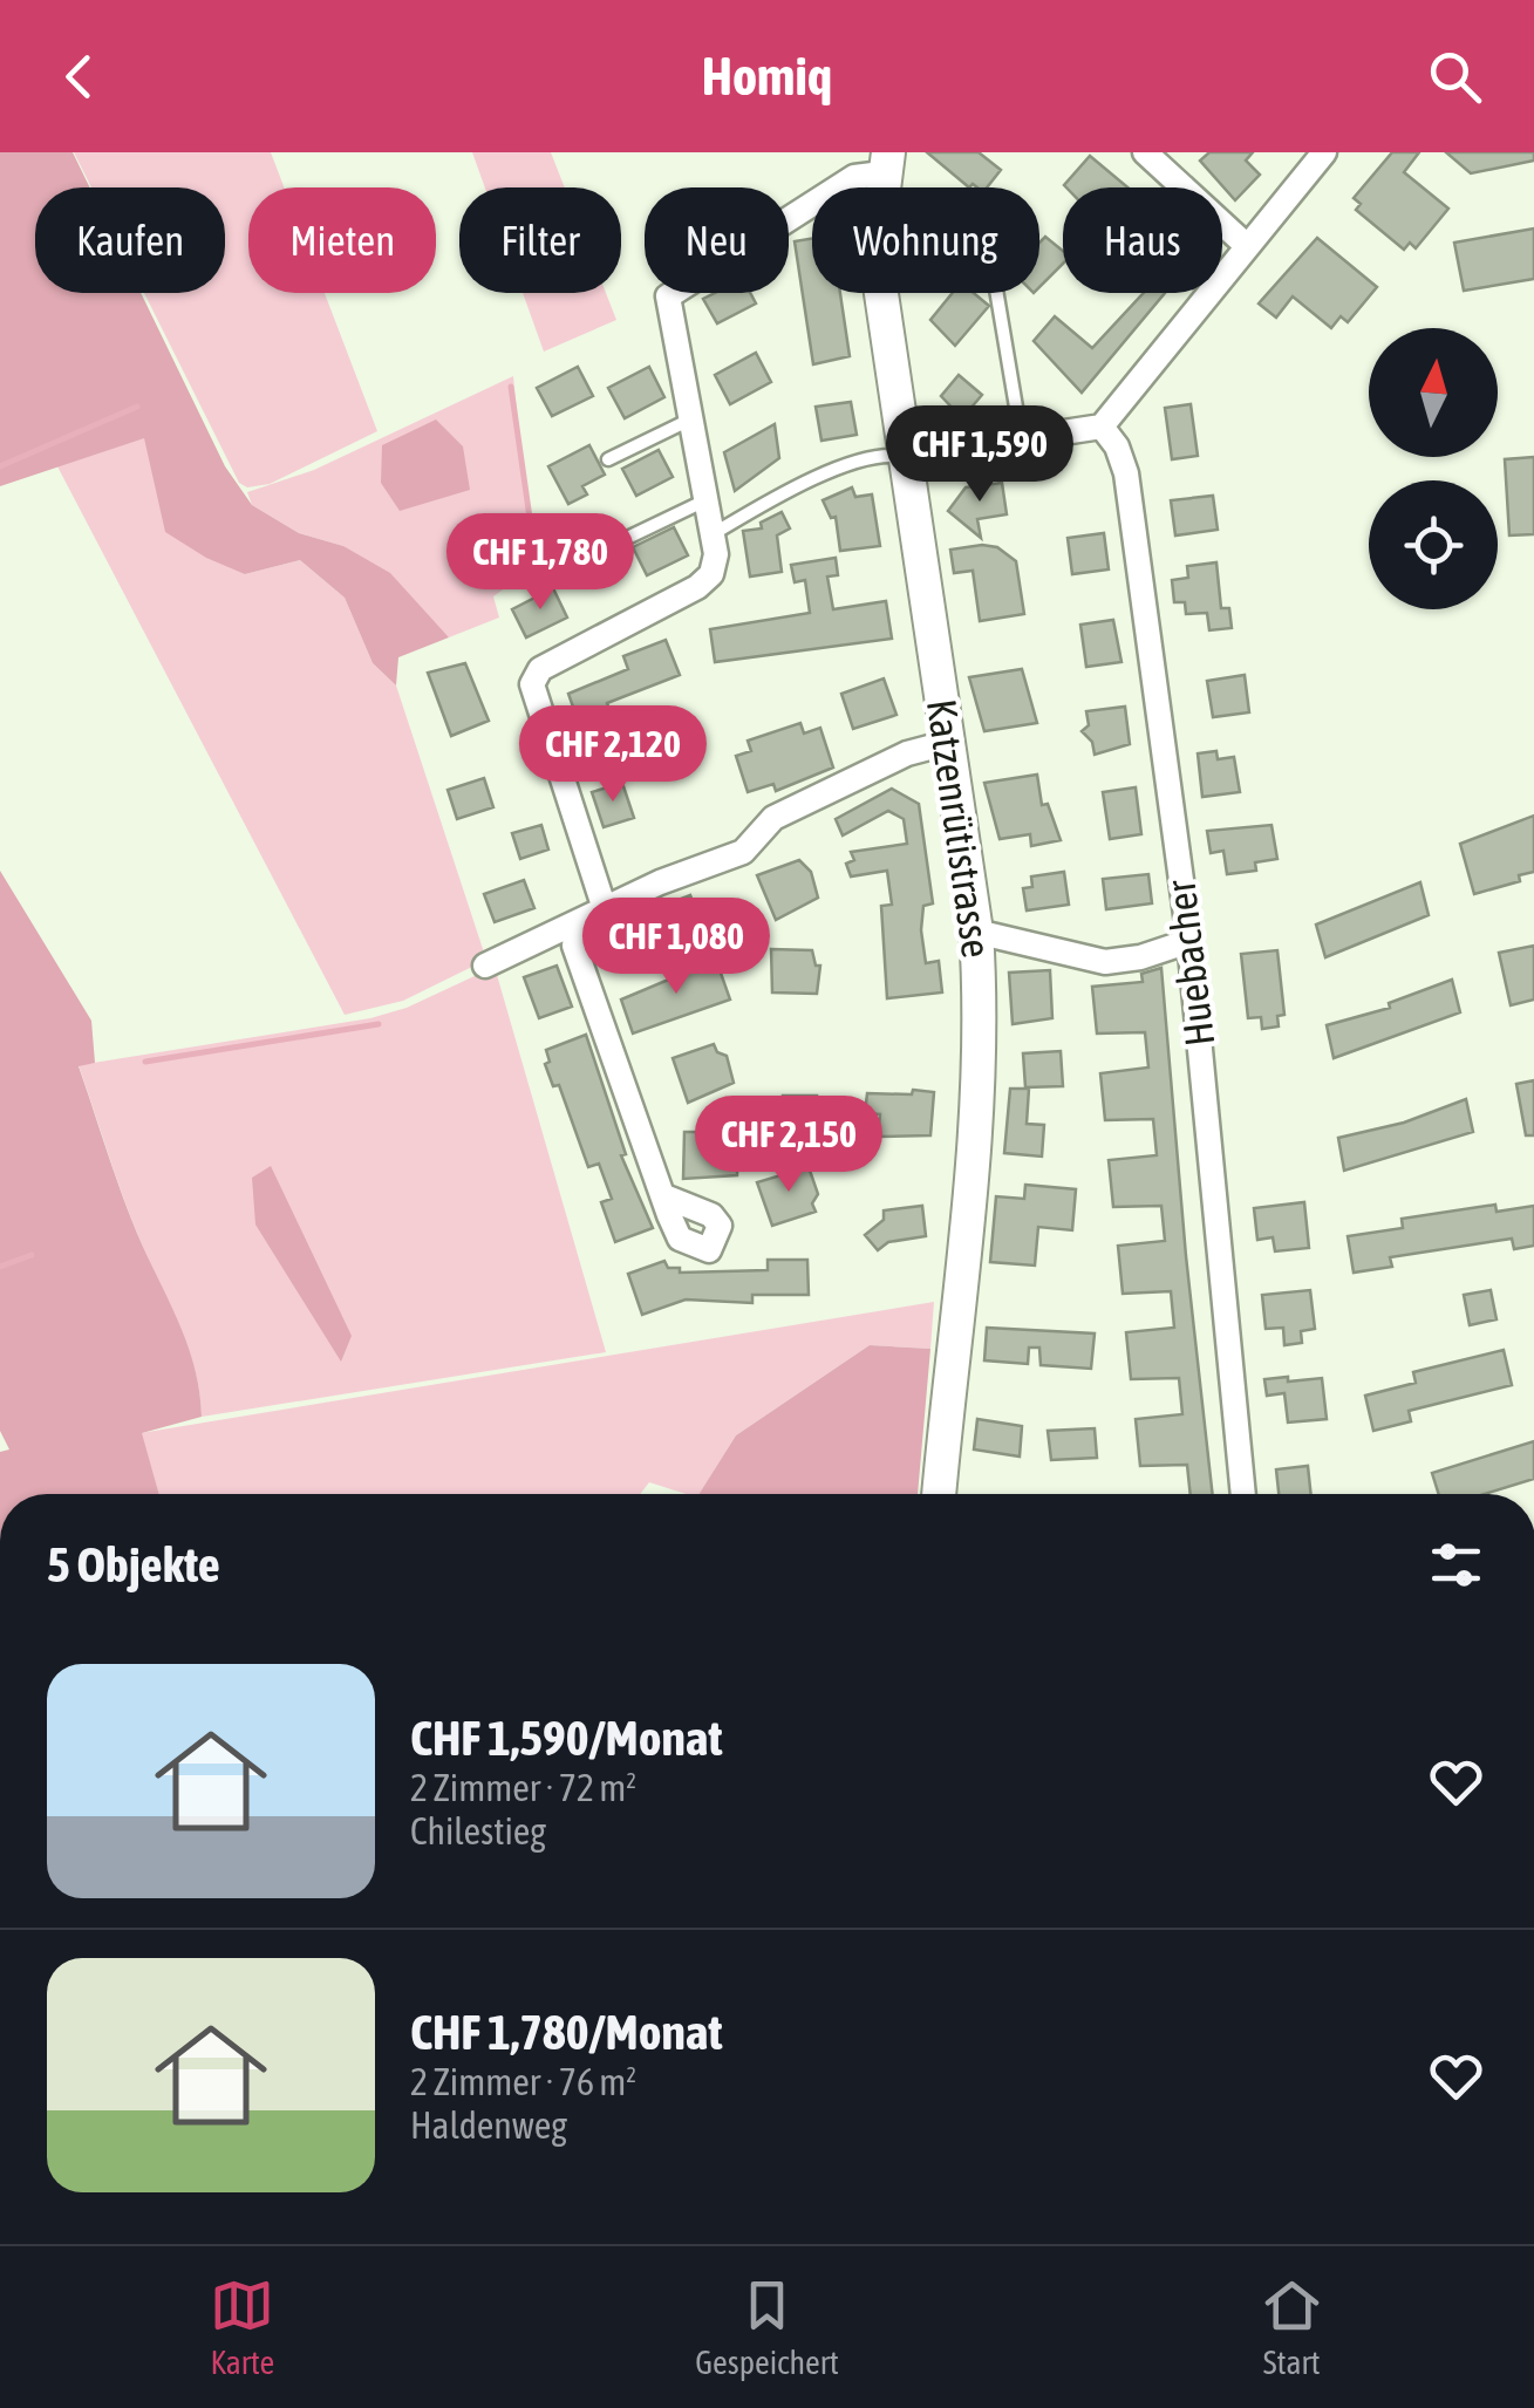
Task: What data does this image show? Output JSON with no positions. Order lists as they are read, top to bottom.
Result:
{
  "streets": {
    "street": ["Katzenrütistrasse", "Huebacher"]
  },
  "north": "top",
  "page": {
    "header": "Homiq",
    "chip": [
      "Kaufen",
      "Mieten",
      "Filter",
      "Neu",
      "Wohnung",
      "Haus"
    ],
    "price": [
      "CHF 1,590",
      "CHF 1,780",
      "CHF 2,120",
      "CHF 1,080",
      "CHF 2,150"
    ],
    "heading": "5 Objekte",
    "list": [
      {
        "name": "CHF 1,590/Monat",
        "note": "2 Zimmer · 72 m² · Chilestieg"
      },
      {
        "name": "CHF 1,780/Monat",
        "note": "2 Zimmer · 76 m² · Haldenweg"
      }
    ],
    "tabs": ["Karte", "Gespeichert", "Start"]
  }
}
